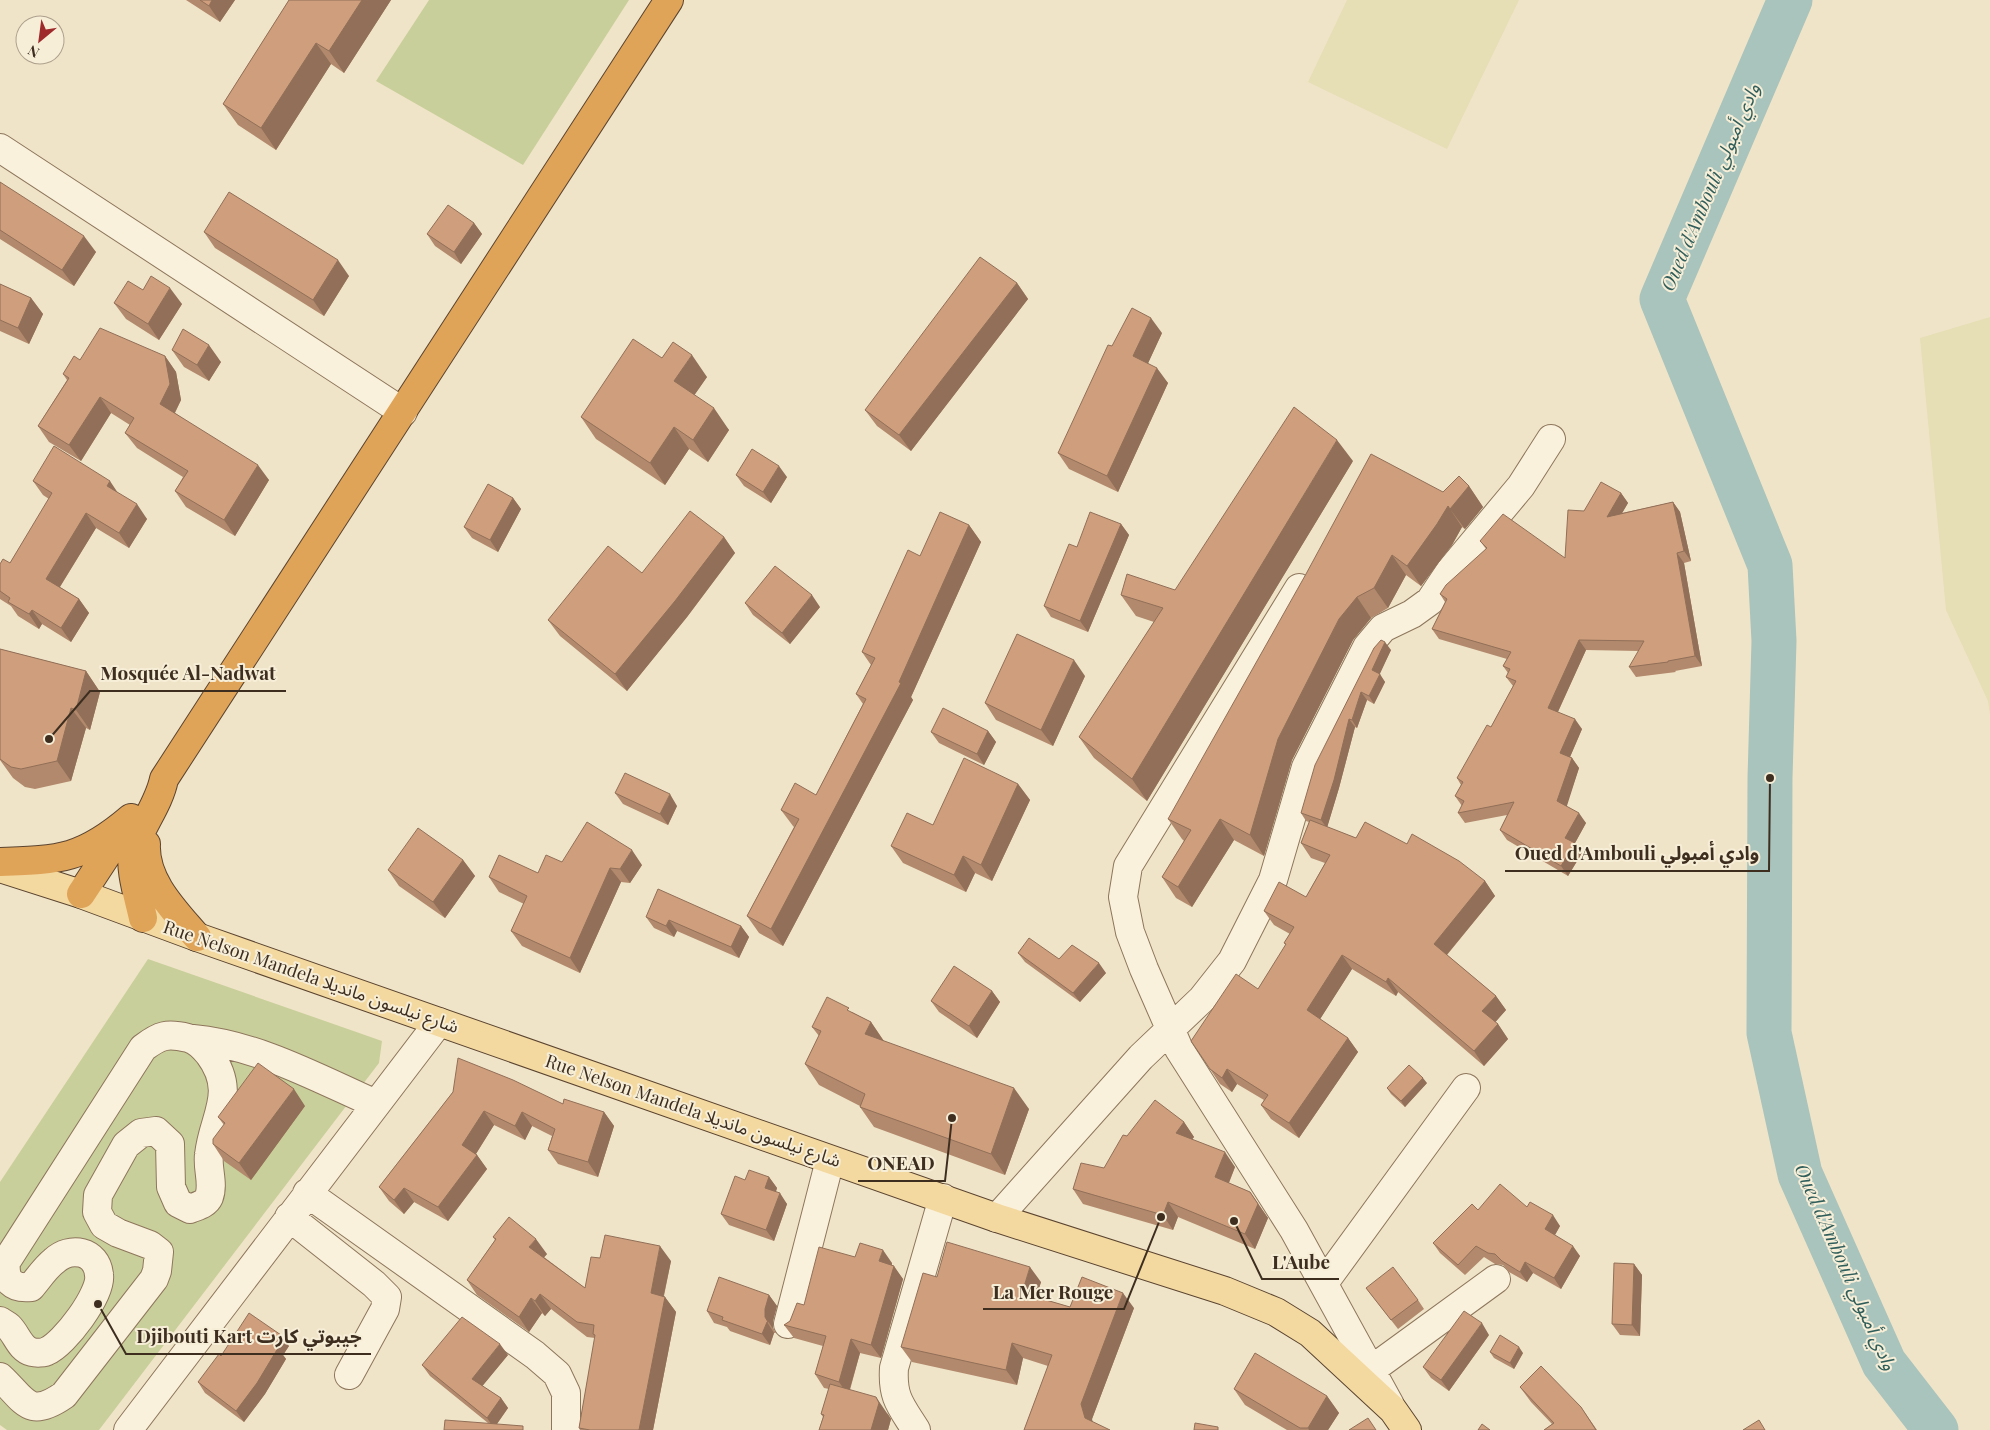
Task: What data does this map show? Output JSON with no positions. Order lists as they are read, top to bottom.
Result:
{
  "streets": {
    "main road": ["Rue Nelson Mandela شارع نيلسون مانديلا"]
  },
  "water": ["Oued d'Ambouli وادي أمبولي"],
  "places": [
    "Mosquée Al-Nadwat",
    "Oued d'Ambouli وادي أمبولي",
    "ONEAD",
    "La Mer Rouge",
    "L'Aube",
    "Djibouti Kart جيبوتي كارت"
  ],
  "north": "bottom left"
}
